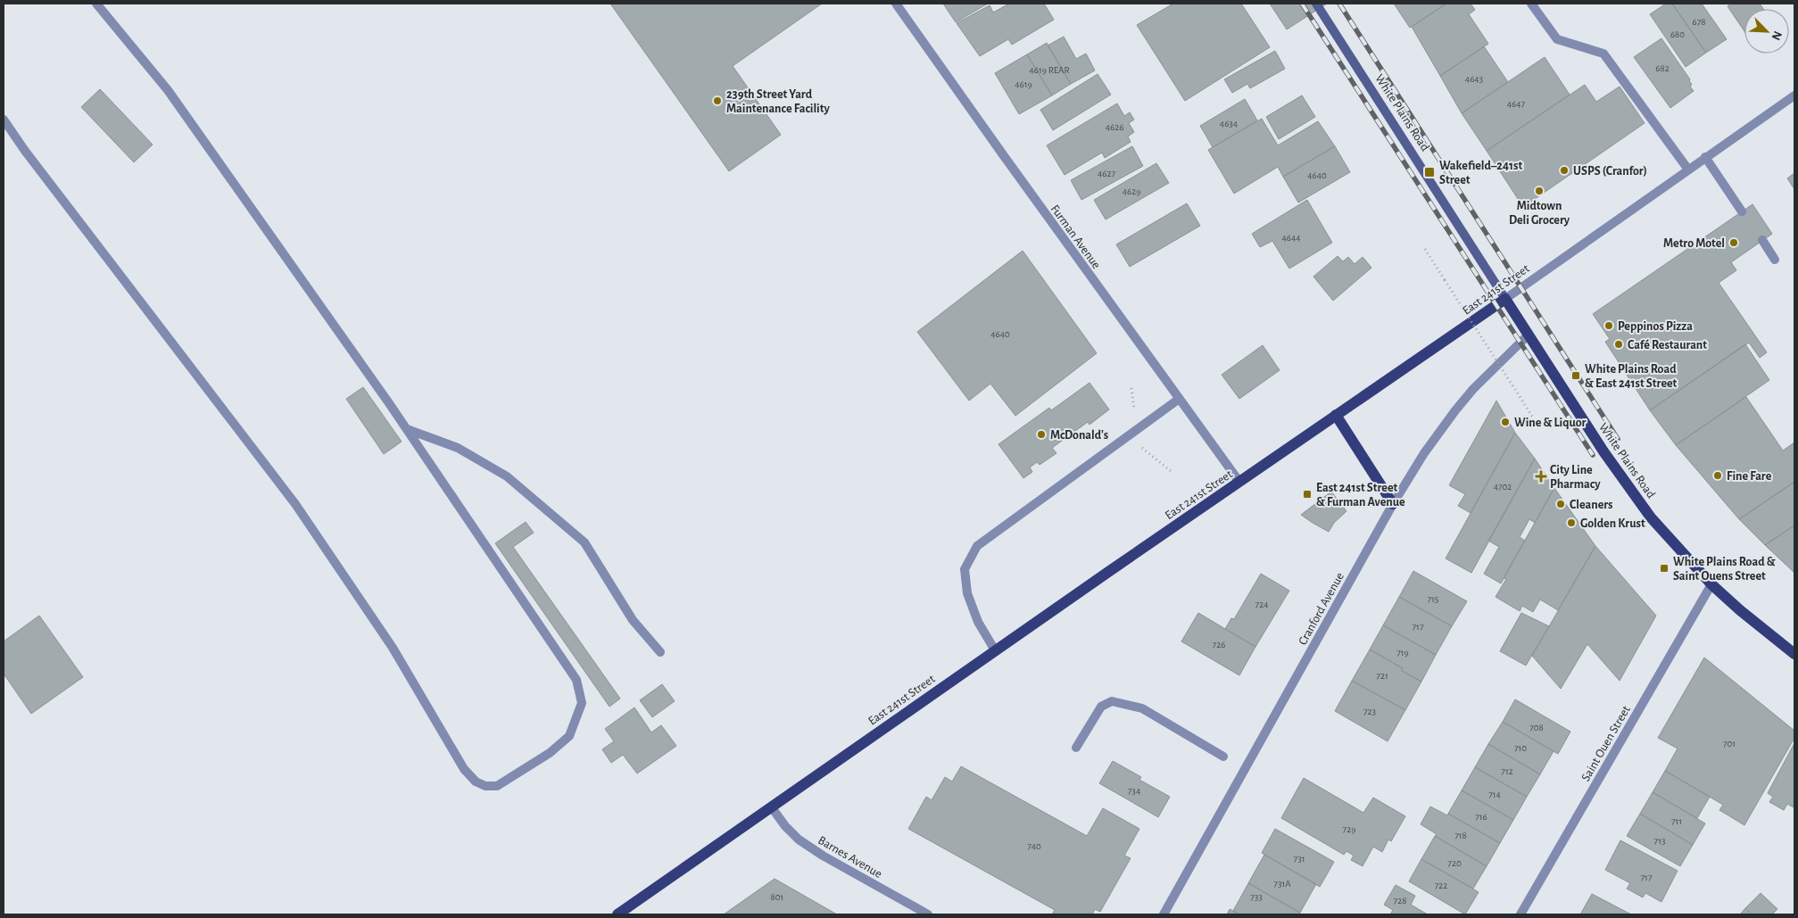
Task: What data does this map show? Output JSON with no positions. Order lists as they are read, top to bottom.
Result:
{
  "streets": {
    "main road": ["White Plains Road", "East 241st Street"],
    "street": [
      "Furman Avenue",
      "Cranford Avenue",
      "Saint Ouen Street",
      "Barnes Avenue"
    ]
  },
  "crossings": [
    ["White Plains Road", "East 241st Street"],
    ["White Plains Road", "Cranford Avenue"],
    ["White Plains Road", "Saint Ouen Street"],
    ["Furman Avenue", "East 241st Street"],
    ["East 241st Street", "Barnes Avenue"]
  ],
  "places": {
    "other": [
      "239th Street Yard Maintenance Facility",
      "USPS (Cranfor)",
      "Midtown Deli Grocery",
      "Metro Motel",
      "Peppinos Pizza",
      "Café Restaurant",
      "Wine & Liquor",
      "McDonald's",
      "Fine Fare",
      "Cleaners",
      "Golden Krust"
    ],
    "transit": [
      "Wakefield–241st Street",
      "White Plains Road & East 241st Street",
      "East 241st Street & Furman Avenue",
      "White Plains Road & Saint Ouens Street"
    ],
    "health": ["City Line Pharmacy"]
  },
  "house_numbers": [
    "678",
    "680",
    "682",
    "4619 REAR",
    "4643",
    "4619",
    "4647",
    "4634",
    "4626",
    "4627",
    "4640",
    "4629",
    "4644",
    "4640",
    "4702",
    "715",
    "724",
    "717",
    "726",
    "719",
    "721",
    "723",
    "708",
    "701",
    "710",
    "712",
    "734",
    "714",
    "716",
    "711",
    "729",
    "718",
    "713",
    "740",
    "731",
    "720",
    "717",
    "731A",
    "722",
    "801",
    "733",
    "728"
  ],
  "north": "bottom right"
}
